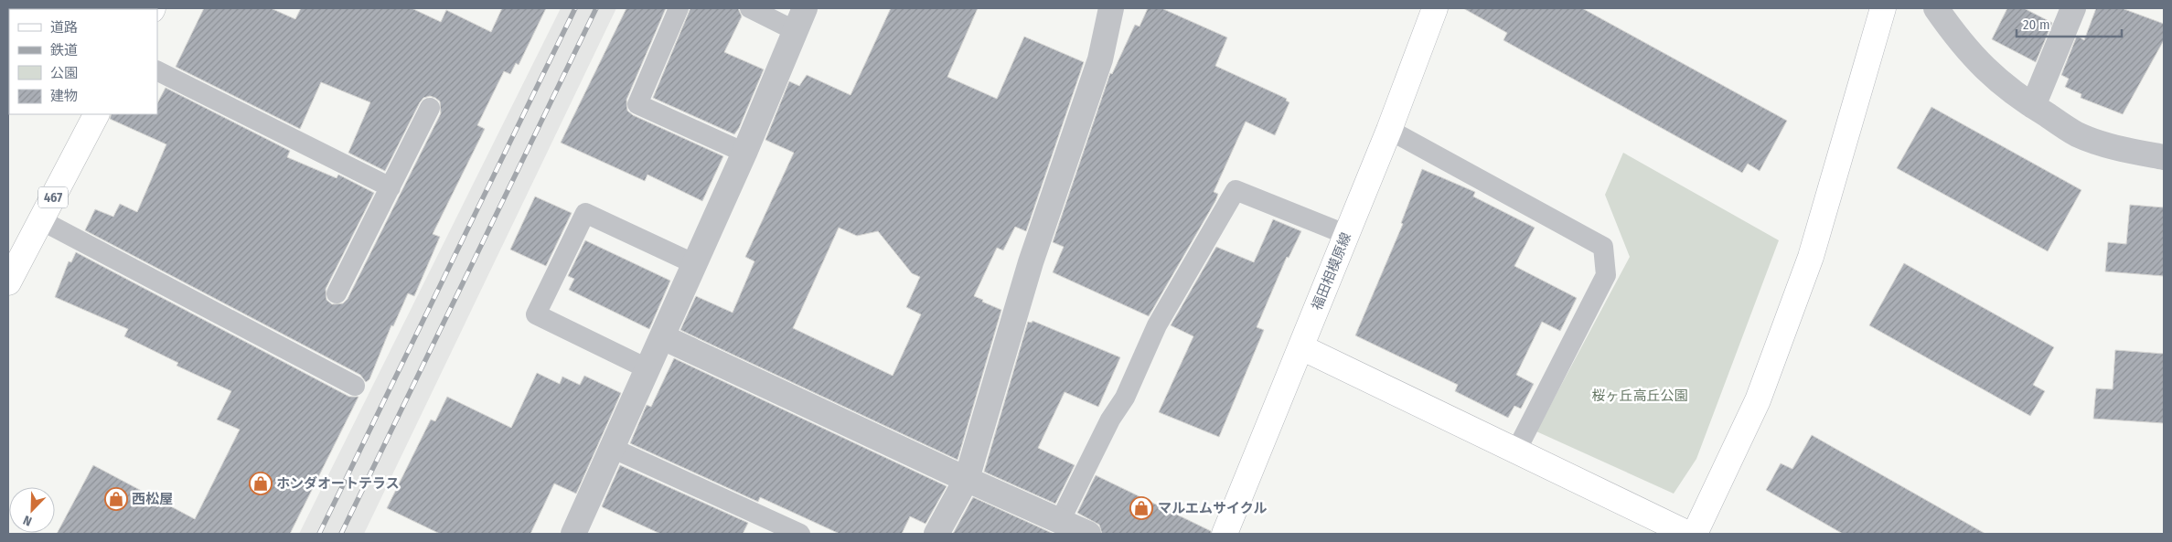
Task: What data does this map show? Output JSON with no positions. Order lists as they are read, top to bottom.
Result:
{
  "streets": {
    "main road": ["467", "福田相模原線"]
  },
  "parks": ["桜ヶ丘高丘公園"],
  "places": {
    "shop": ["ホンダオートテラス", "西松屋", "マルエムサイクル"]
  },
  "legend": [
    "道路",
    "鉄道",
    "公園",
    "建物"
  ],
  "scale_bar": "20 m",
  "north": "bottom left"
}
